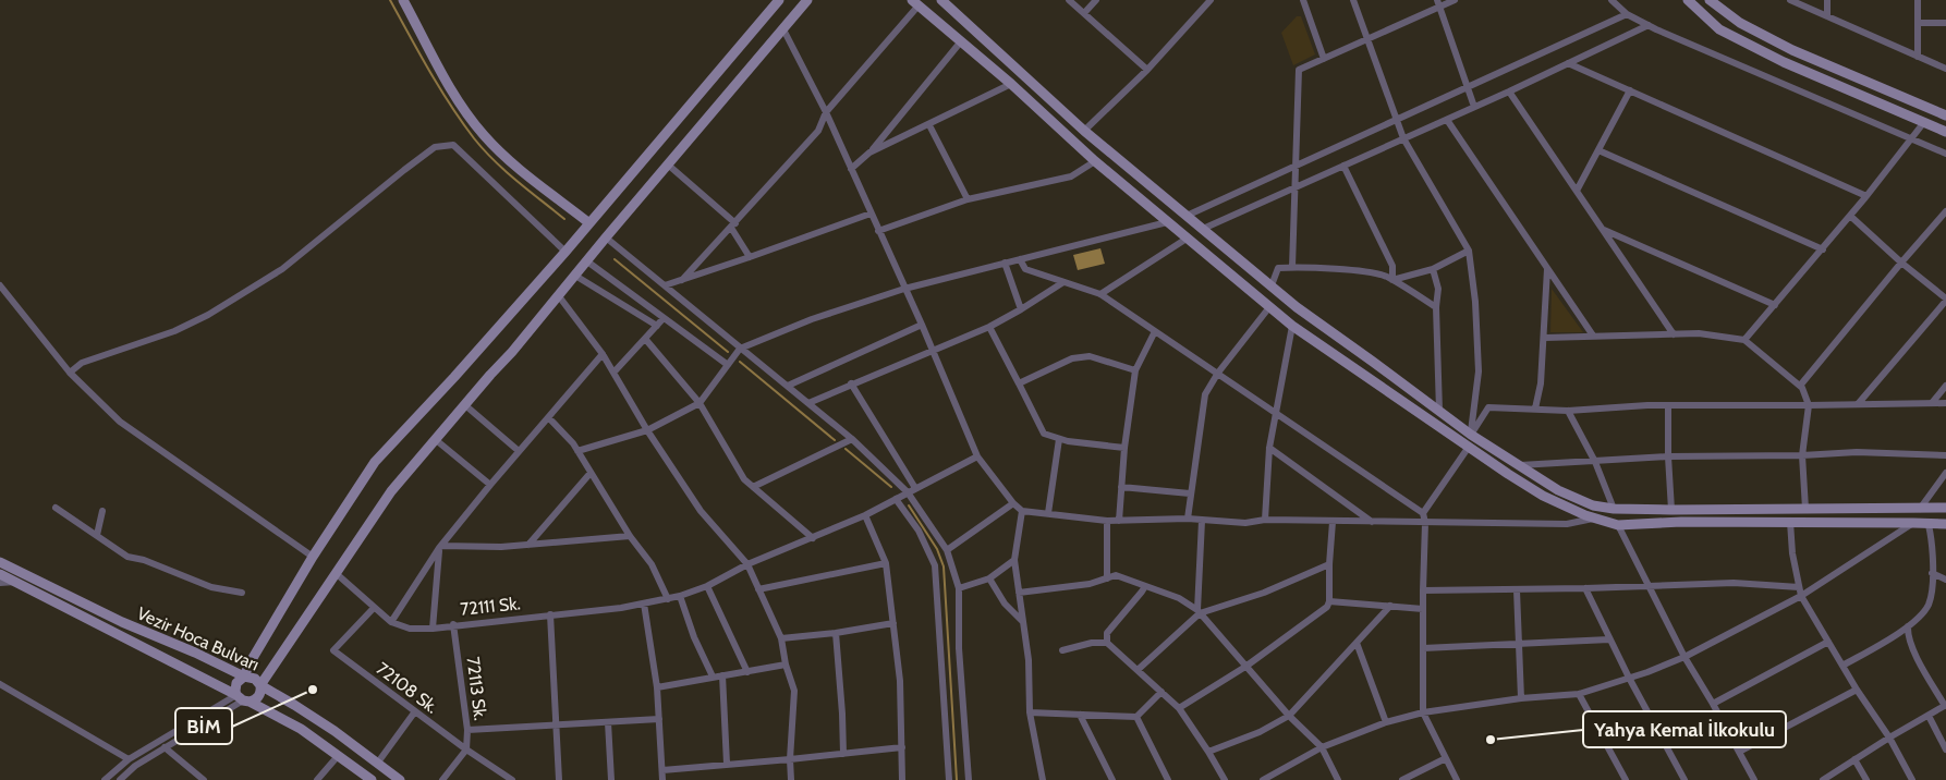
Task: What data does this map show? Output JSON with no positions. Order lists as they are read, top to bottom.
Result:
{
  "streets": {
    "main road": ["Vezir Hoca Bulvarı"],
    "street": ["72111 Sk.", "72108 Sk.", "72113 Sk."]
  },
  "crossings": [
    ["72111 Sk.", "72108 Sk."],
    ["72111 Sk.", "72113 Sk."],
    ["72108 Sk.", "72113 Sk."]
  ],
  "places": ["BİM", "Yahya Kemal İlkokulu"]
}
